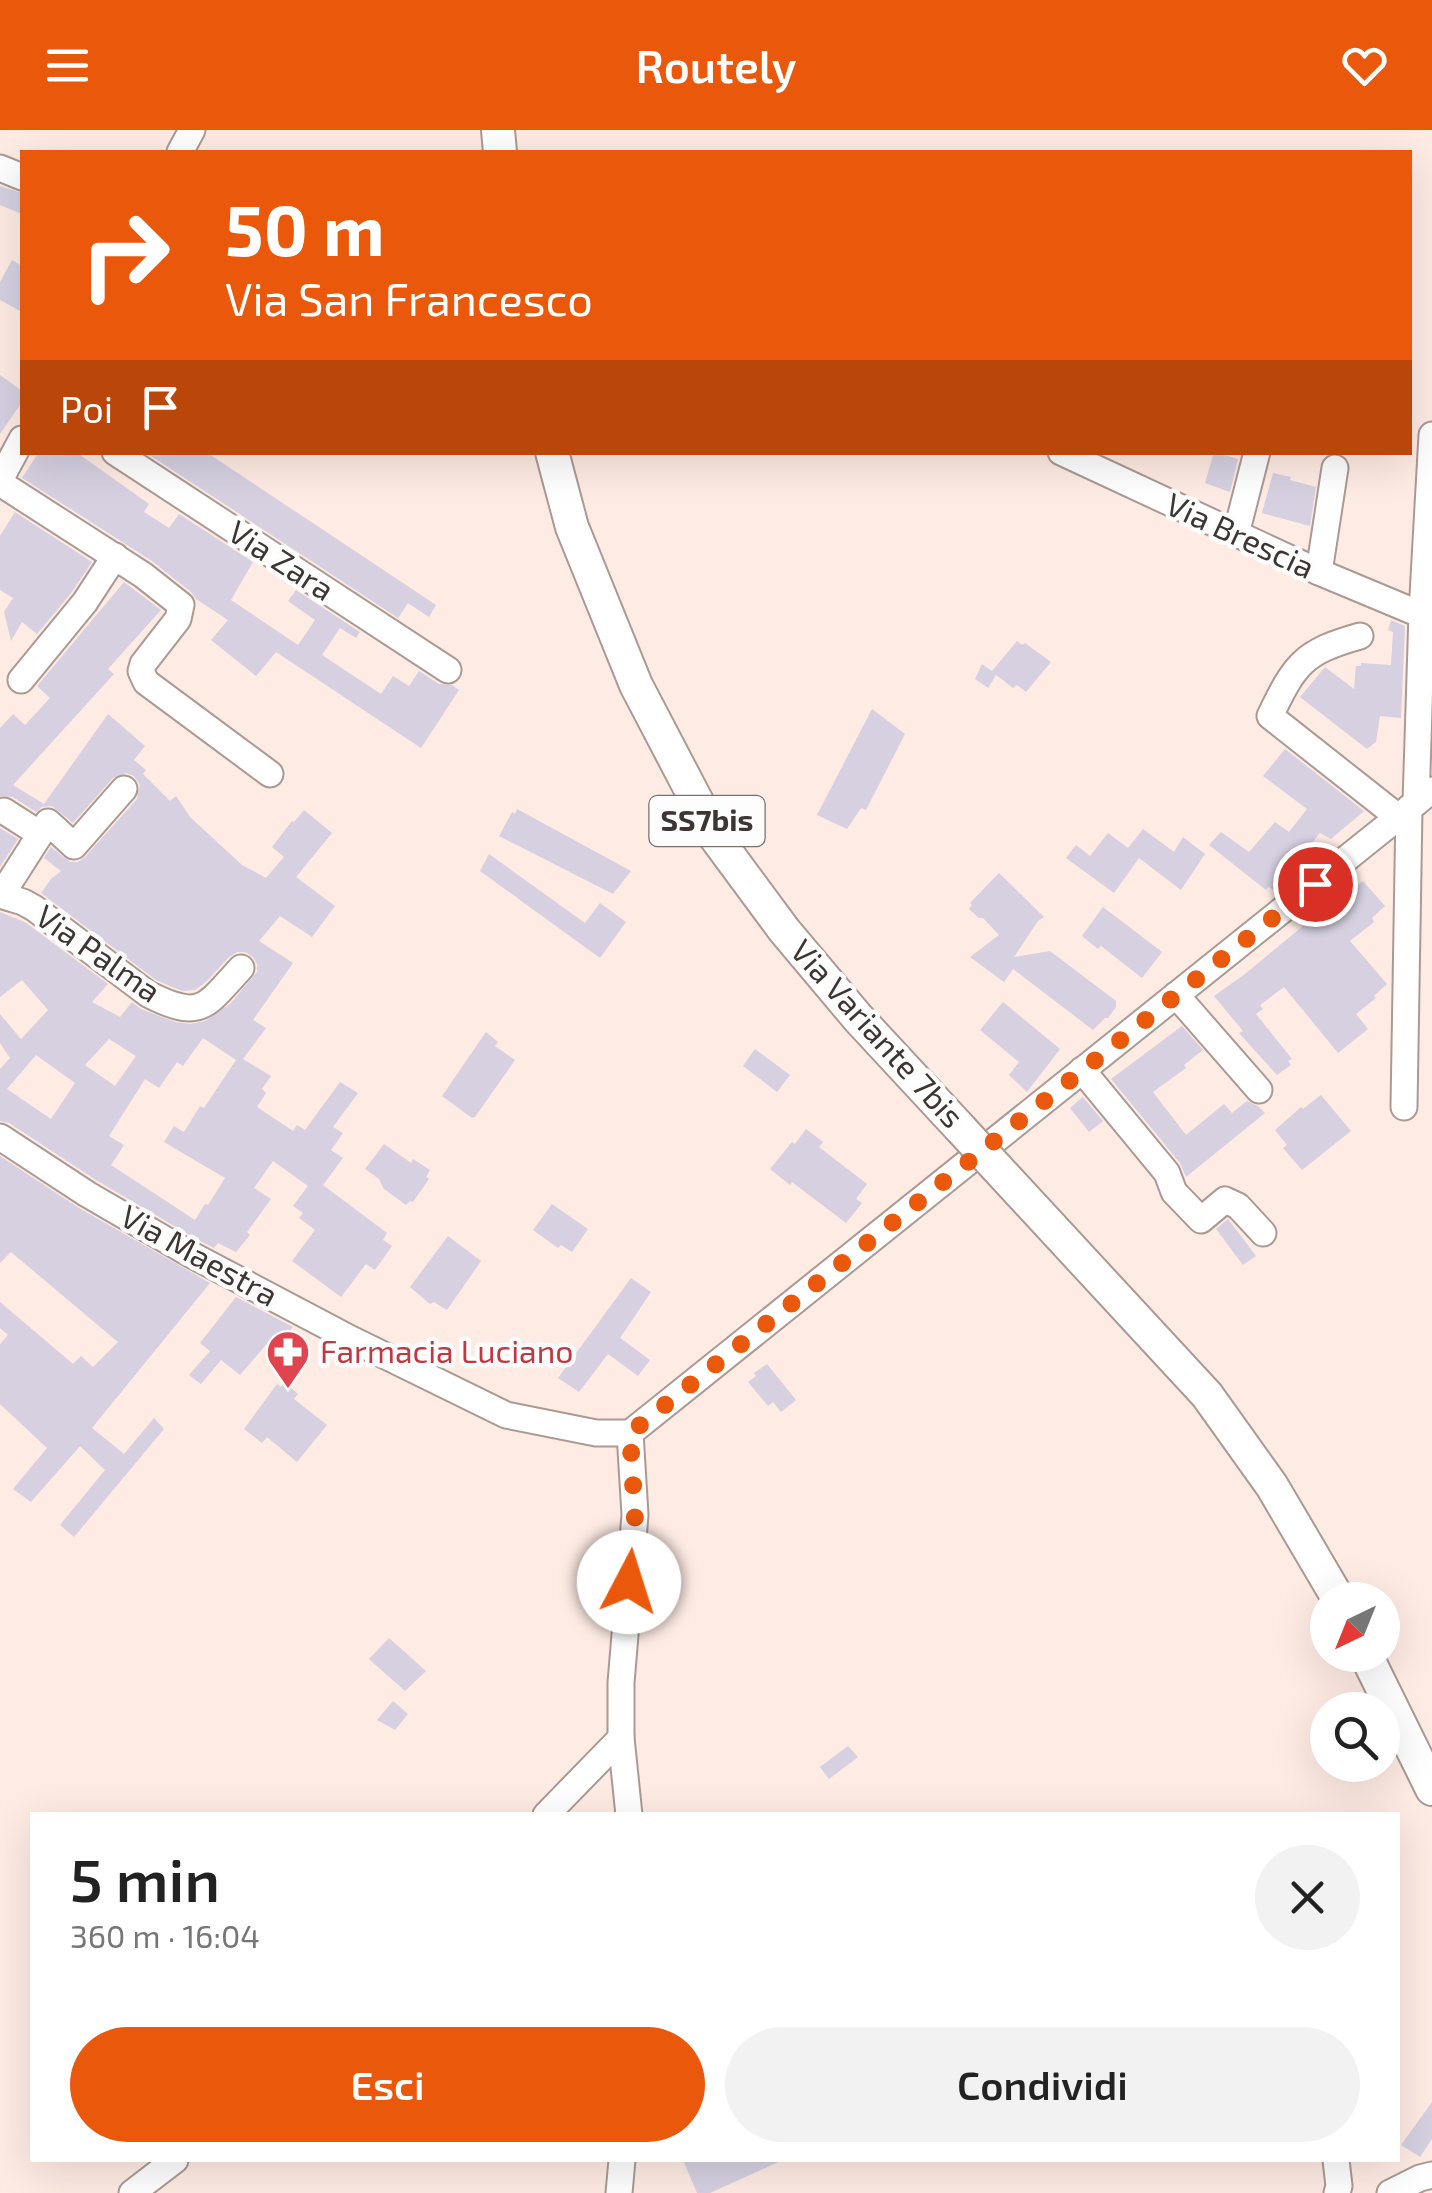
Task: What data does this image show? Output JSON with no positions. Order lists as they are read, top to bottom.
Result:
{
  "streets": {
    "main road": ["SS7bis", "Via Variante 7bis"],
    "street": [
      "Via Brescia",
      "Via Zara",
      "Via Palma",
      "Via Maestra"
    ]
  },
  "places": {
    "pharmacy": ["Farmacia Luciano"]
  },
  "north": "bottom left",
  "page": {
    "header": "Routely",
    "turn": ["50 m", "Via San Francesco"],
    "then": "Poi",
    "heading": ["5 min", "360 m · 16:04"],
    "buttons": ["Esci", "Condividi"]
  }
}
